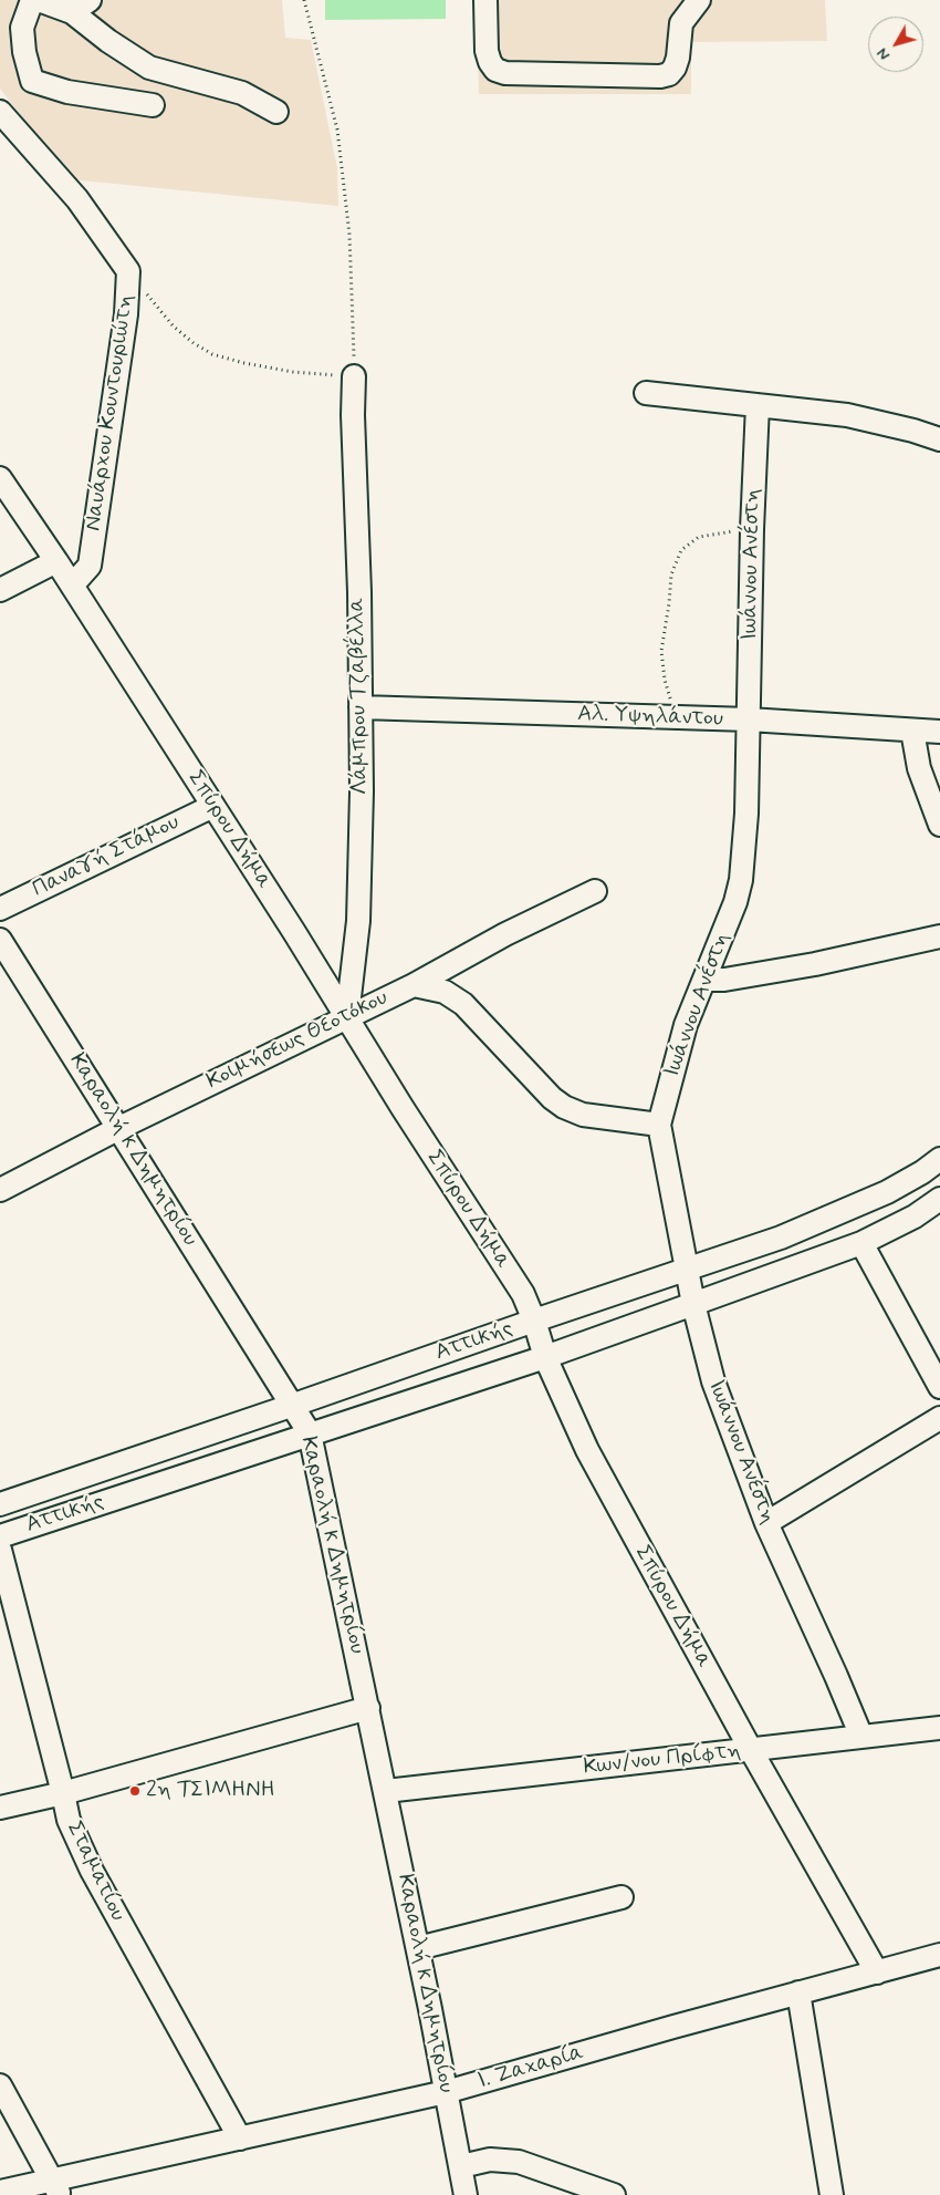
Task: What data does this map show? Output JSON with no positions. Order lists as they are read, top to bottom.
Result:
{
  "streets": {
    "street": [
      "Ναυάρχου Κουντουριώτη",
      "Ιωάννου Ανέστη",
      "Λάμπρου Τζαβέλλα",
      "Αλ. Υψηλάντου",
      "Σπύρου Δήμα",
      "Παναγή Στάμου",
      "Κοιμήσεως Θεοτόκου",
      "Καραολή κ Δημητρίου",
      "Αττικής",
      "Κων/νου Πρίφτη",
      "Σταματίου",
      "Ι. Ζαχαρία"
    ]
  },
  "crossings": [
    ["Ναυάρχου Κουντουριώτη", "Σπύρου Δήμα"],
    ["Ιωάννου Ανέστη", "Αλ. Υψηλάντου"],
    ["Ιωάννου Ανέστη", "Αττικής"],
    ["Ιωάννου Ανέστη", "Κων/νου Πρίφτη"],
    ["Λάμπρου Τζαβέλλα", "Αλ. Υψηλάντου"],
    ["Λάμπρου Τζαβέλλα", "Σπύρου Δήμα"],
    ["Λάμπρου Τζαβέλλα", "Κοιμήσεως Θεοτόκου"],
    ["Σπύρου Δήμα", "Παναγή Στάμου"],
    ["Σπύρου Δήμα", "Κοιμήσεως Θεοτόκου"],
    ["Σπύρου Δήμα", "Αττικής"],
    ["Σπύρου Δήμα", "Κων/νου Πρίφτη"],
    ["Σπύρου Δήμα", "Ι. Ζαχαρία"],
    ["Κοιμήσεως Θεοτόκου", "Καραολή κ Δημητρίου"],
    ["Καραολή κ Δημητρίου", "Αττικής"],
    ["Καραολή κ Δημητρίου", "Κων/νου Πρίφτη"],
    ["Καραολή κ Δημητρίου", "Ι. Ζαχαρία"],
    ["Σταματίου", "Ι. Ζαχαρία"]
  ],
  "places": ["2η ΤΣΙΜΗΝΗ"],
  "north": "bottom left"
}
